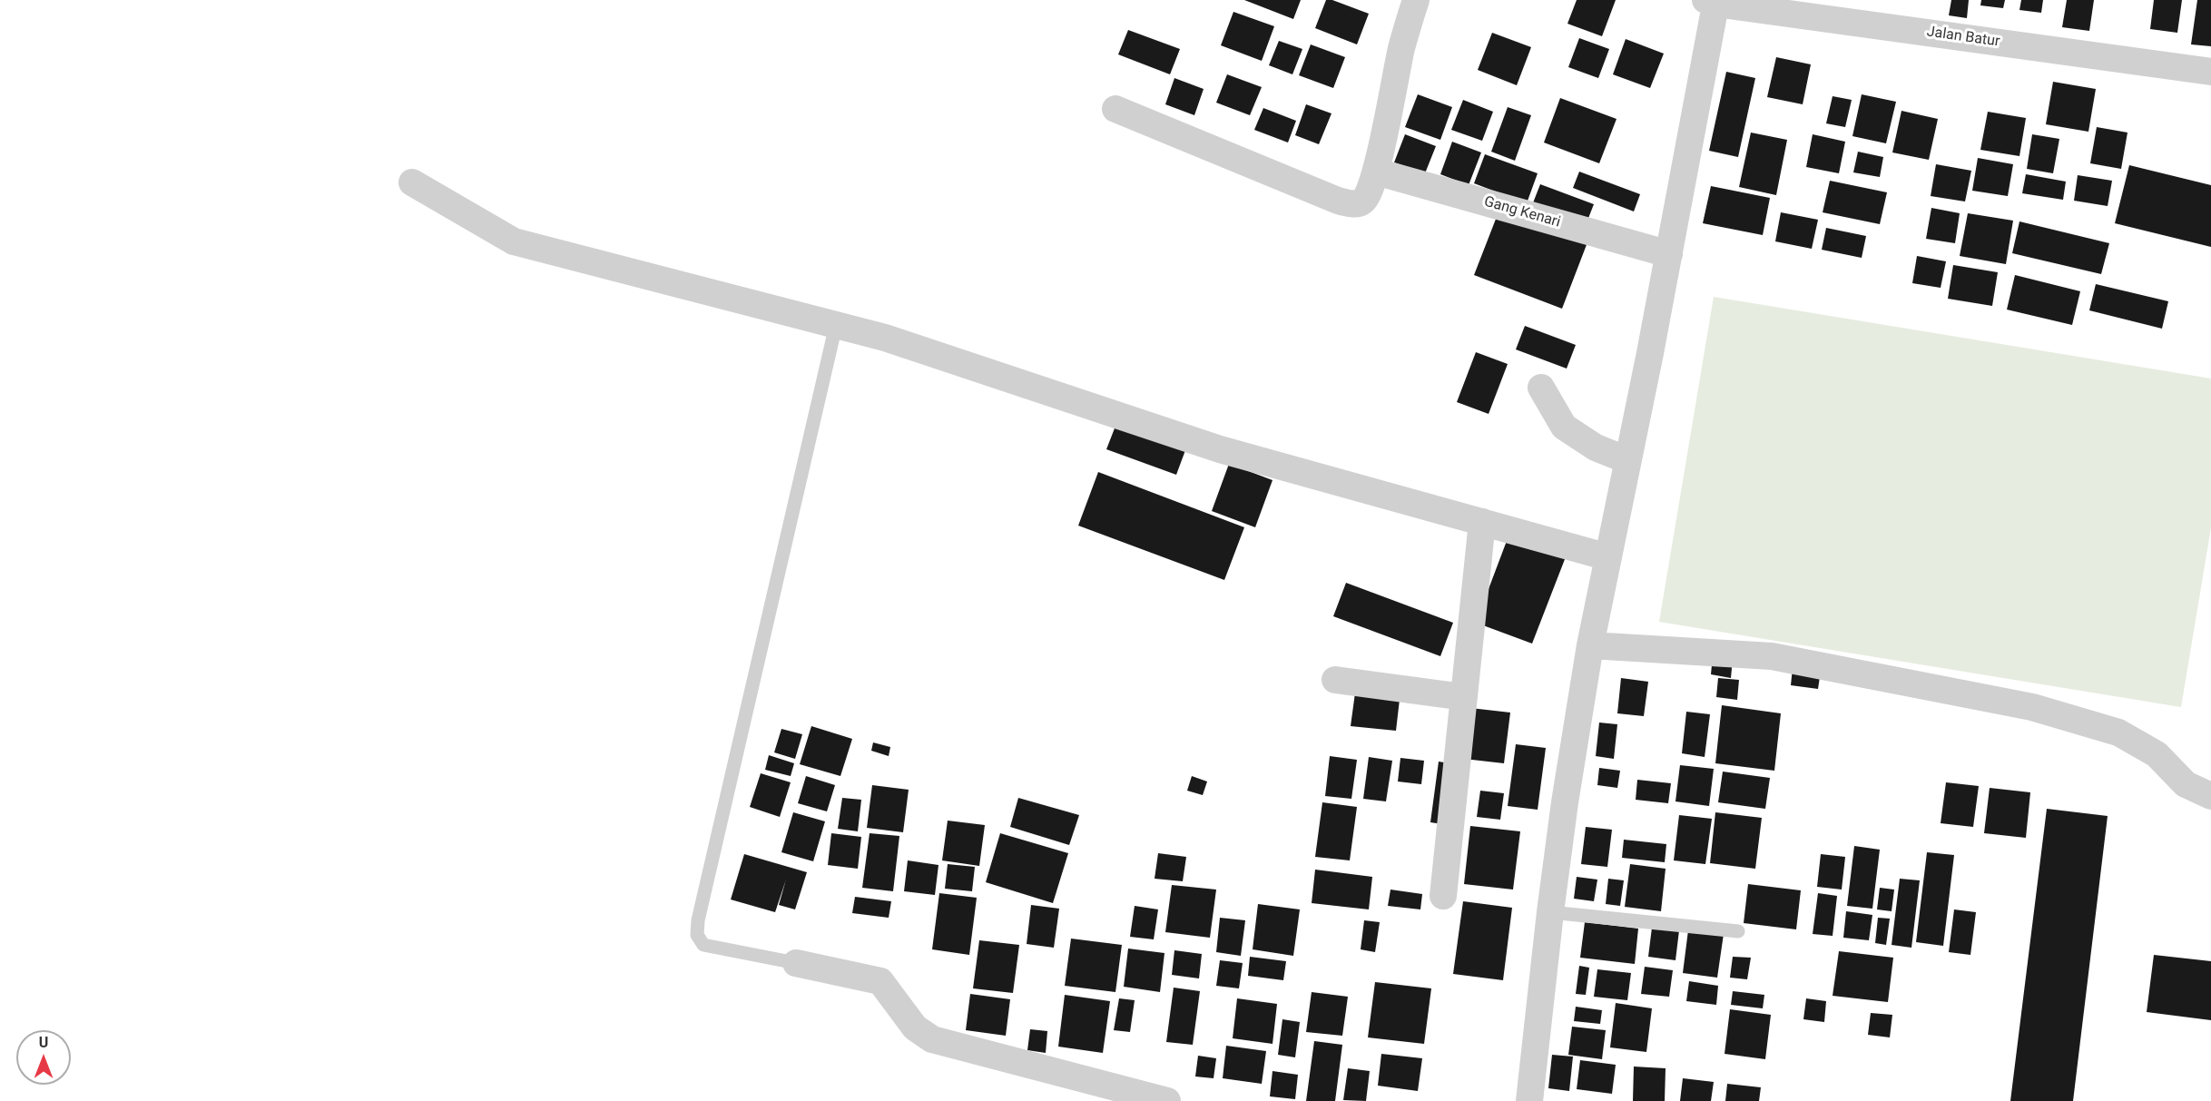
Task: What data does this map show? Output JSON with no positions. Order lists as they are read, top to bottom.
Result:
{
  "streets": {
    "street": ["Jalan Batur", "Gang Kenari"]
  },
  "north": "top"
}
